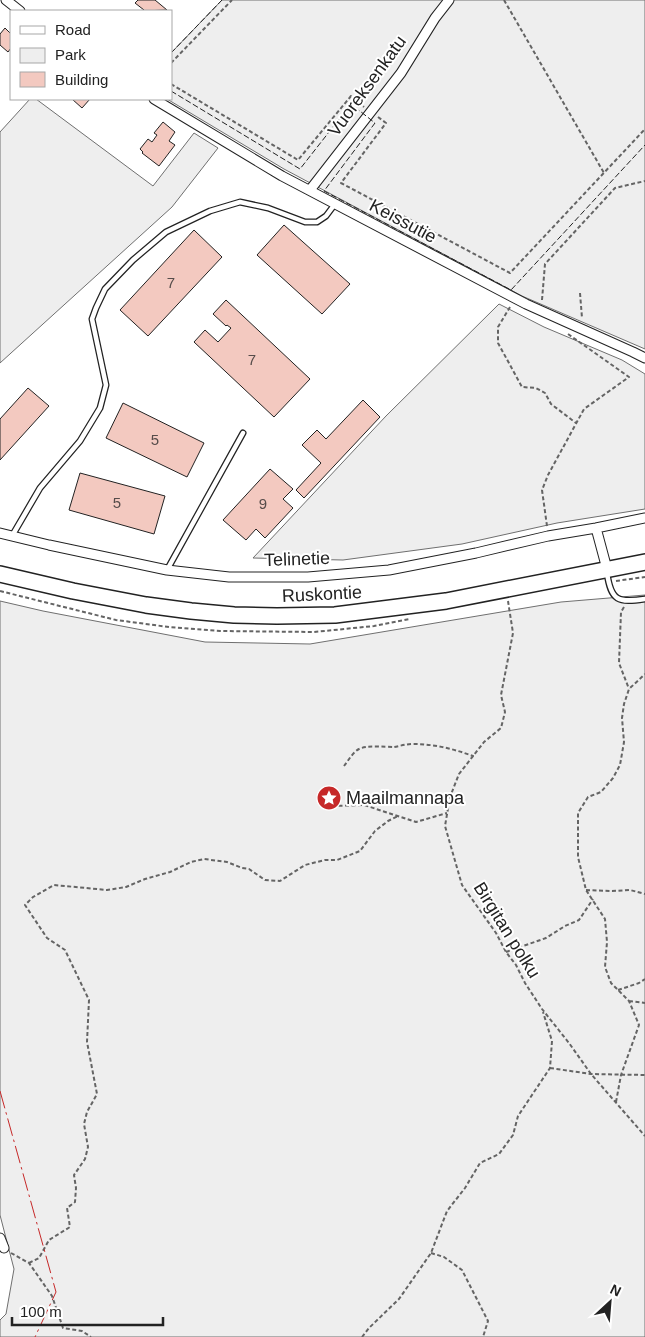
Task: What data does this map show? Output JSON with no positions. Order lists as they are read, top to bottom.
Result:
{
  "streets": {
    "main road": ["Ruskontie"],
    "street": ["Vuoreksenkatu", "Keissutie", "Telinetie"],
    "path": ["Birgitan polku"]
  },
  "crossings": [
    ["Vuoreksenkatu", "Keissutie"]
  ],
  "places": {
    "place": ["Maailmannapa"]
  },
  "house_numbers": [
    "7",
    "7",
    "5",
    "5",
    "9"
  ],
  "legend": ["Road", "Park", "Building"],
  "scale_bar": "100 m",
  "north": "top right"
}
